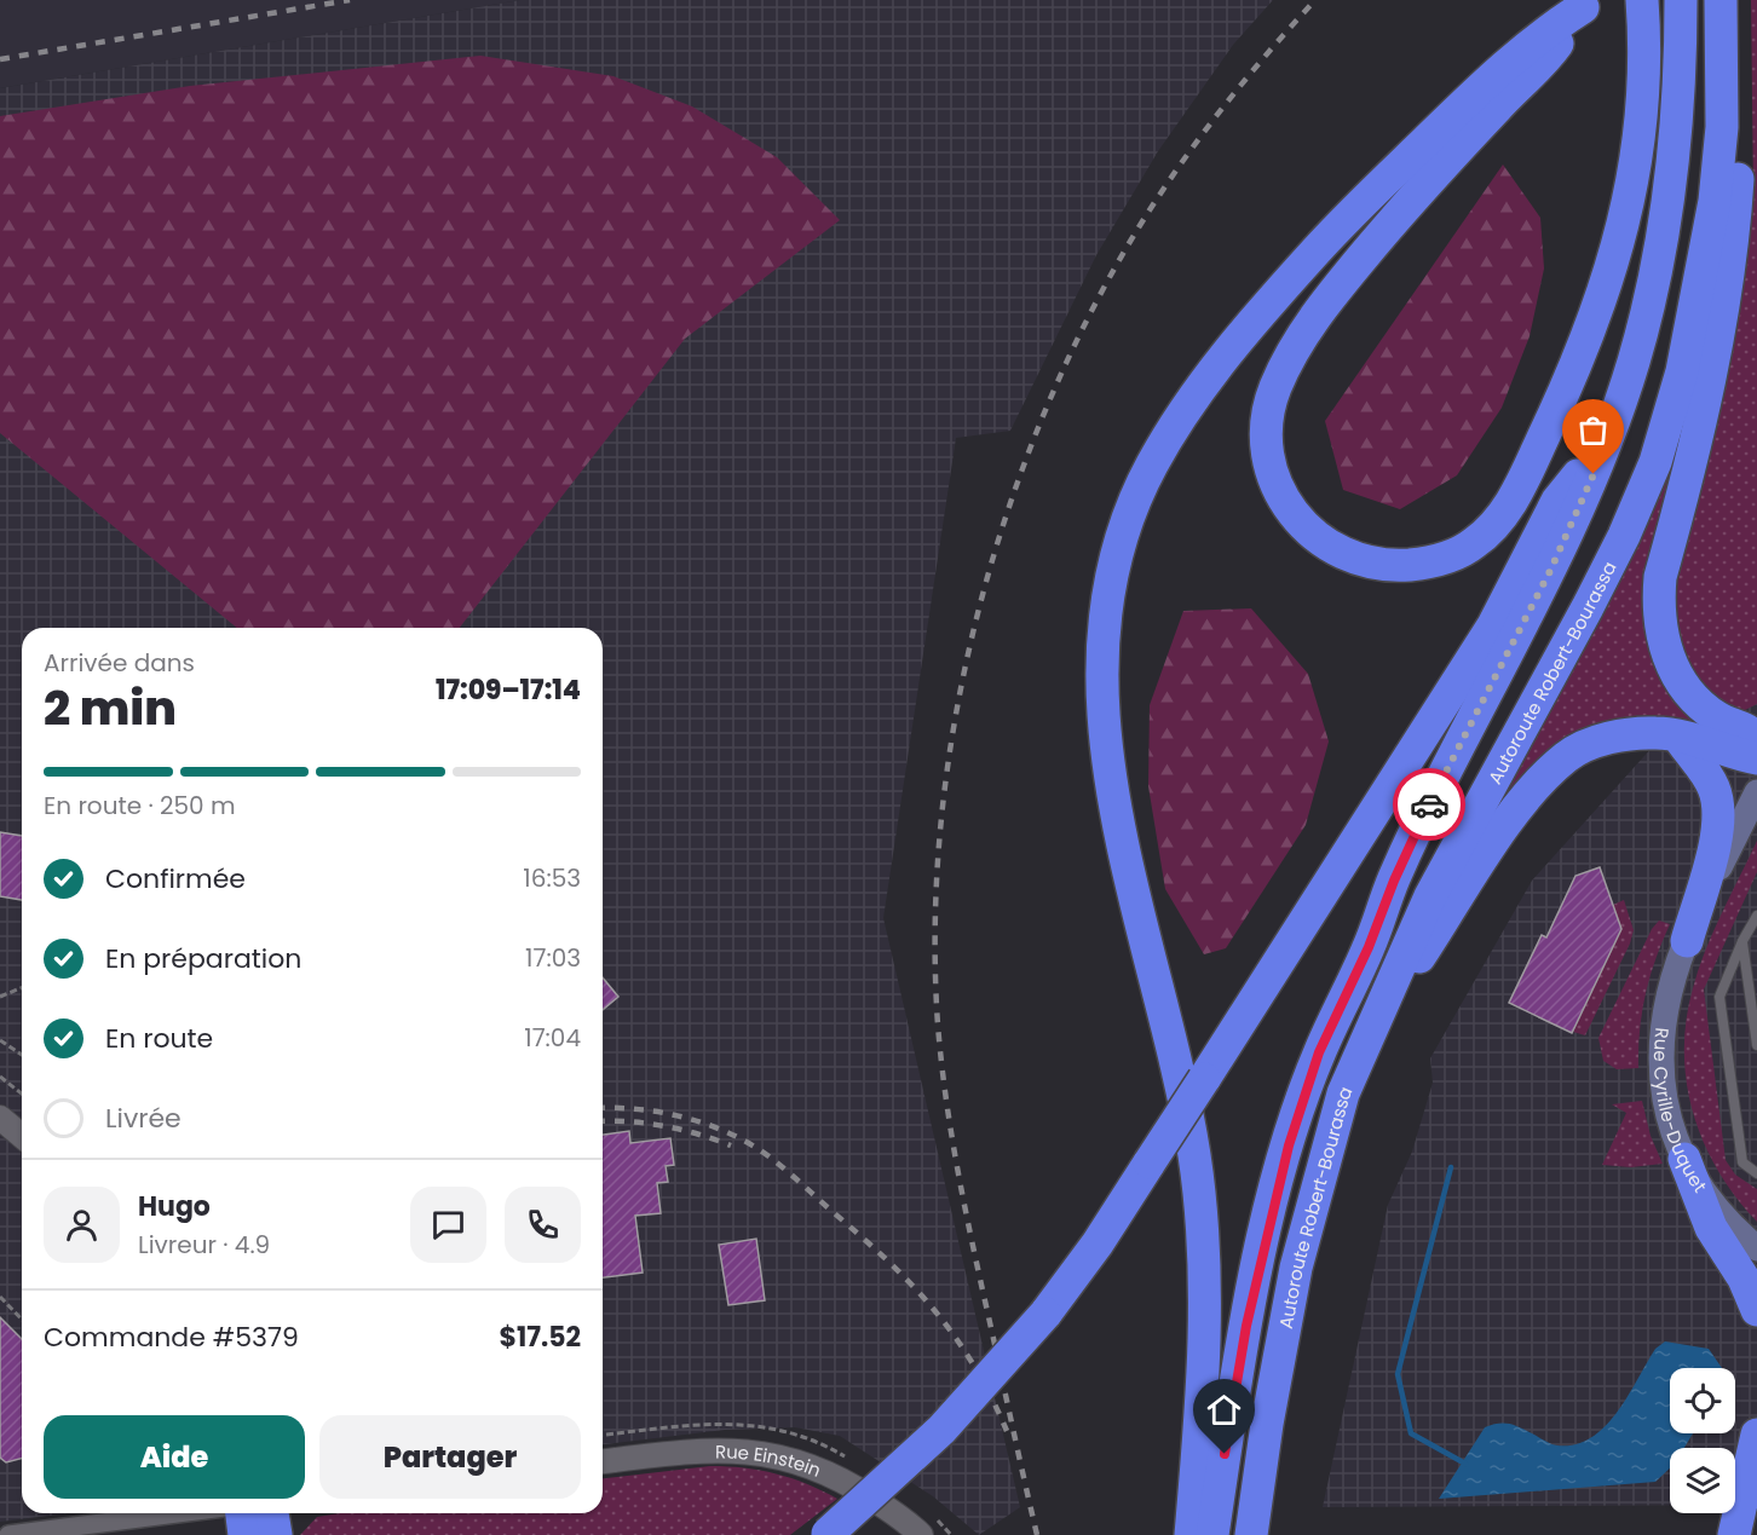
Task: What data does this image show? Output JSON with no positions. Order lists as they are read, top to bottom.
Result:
{
  "streets": {
    "highway": ["Autoroute Robert-Bourassa"],
    "main road": ["Rue Cyrille-Duquet"],
    "street": ["Rue Einstein"]
  },
  "page": {
    "heading": ["2 min", "Arrivée dans", "17:09–17:14"],
    "panel": [
      "Hugo",
      "Livreur · 4.9",
      "Commande #5379",
      "$17.52"
    ],
    "bar": "En route · 250 m",
    "list": [
      ["Confirmée", "16:53"],
      ["En préparation", "17:03"],
      ["En route", "17:04"],
      "Livrée"
    ],
    "buttons": ["Aide", "Partager"]
  }
}
